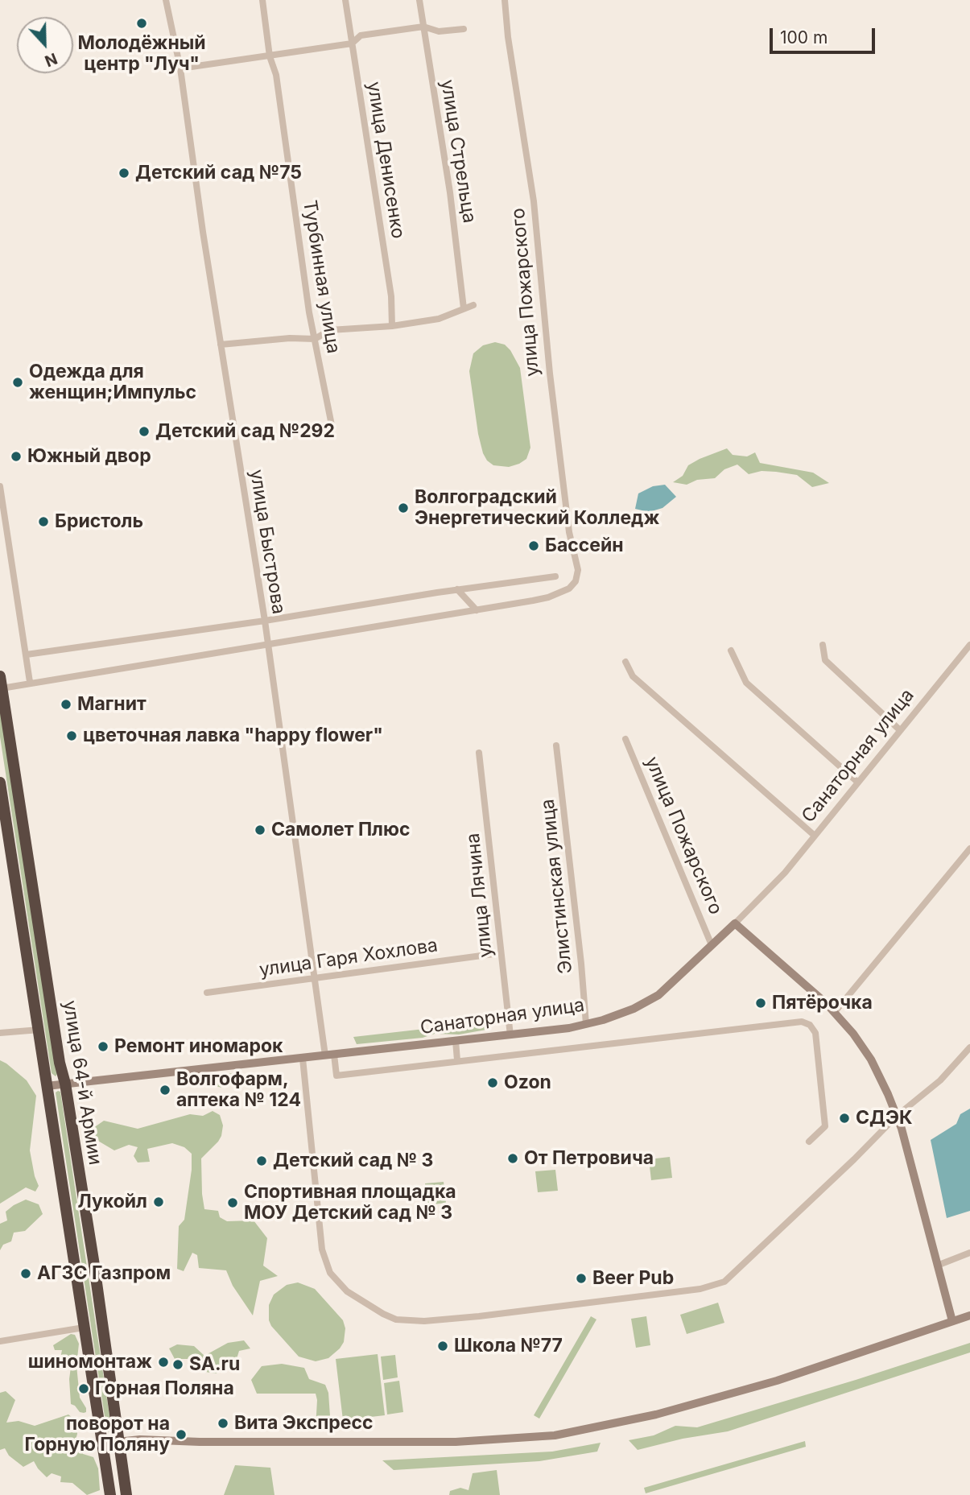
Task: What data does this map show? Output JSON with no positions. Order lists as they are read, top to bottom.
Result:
{
  "streets": {
    "highway": ["улица 64-й Армии"],
    "street": [
      "улица Стрельца",
      "улица Денисенко",
      "Турбинная улица",
      "улица Пожарского",
      "улица Быстрова",
      "Санаторная улица",
      "Элистинская улица",
      "улица Лячина",
      "улица Гаря Хохлова"
    ]
  },
  "crossings": [
    ["улица Пожарского", "Санаторная улица"],
    ["улица Быстрова", "Санаторная улица"],
    ["улица Быстрова", "улица Гаря Хохлова"],
    ["Санаторная улица", "Элистинская улица"],
    ["Санаторная улица", "улица Лячина"],
    ["Санаторная улица", "улица 64-й Армии"]
  ],
  "places": [
    "Молодёжный центр \"Луч\"",
    "Детский сад №75",
    "Одежда для женщин;Импульс",
    "Детский сад №292",
    "Южный двор",
    "Волгоградский Энергетический Колледж",
    "Бристоль",
    "Бассейн",
    "Магнит",
    "цветочная лавка \"happy flower\"",
    "Самолет Плюс",
    "Пятёрочка",
    "Ремонт иномарок",
    "Ozon",
    "Волгофарм, аптека № 124",
    "СДЭК",
    "От Петровича",
    "Детский сад № 3",
    "Лукойл",
    "Спортивная площадка МОУ Детский сад № 3",
    "АГЗС Газпром",
    "Beer Pub",
    "Школа №77",
    "шиномонтаж",
    "SA.ru",
    "Горная Поляна",
    "Вита Экспресс",
    "поворот на Горную Поляну"
  ],
  "scale_bar": "100 m",
  "north": "bottom"
}
